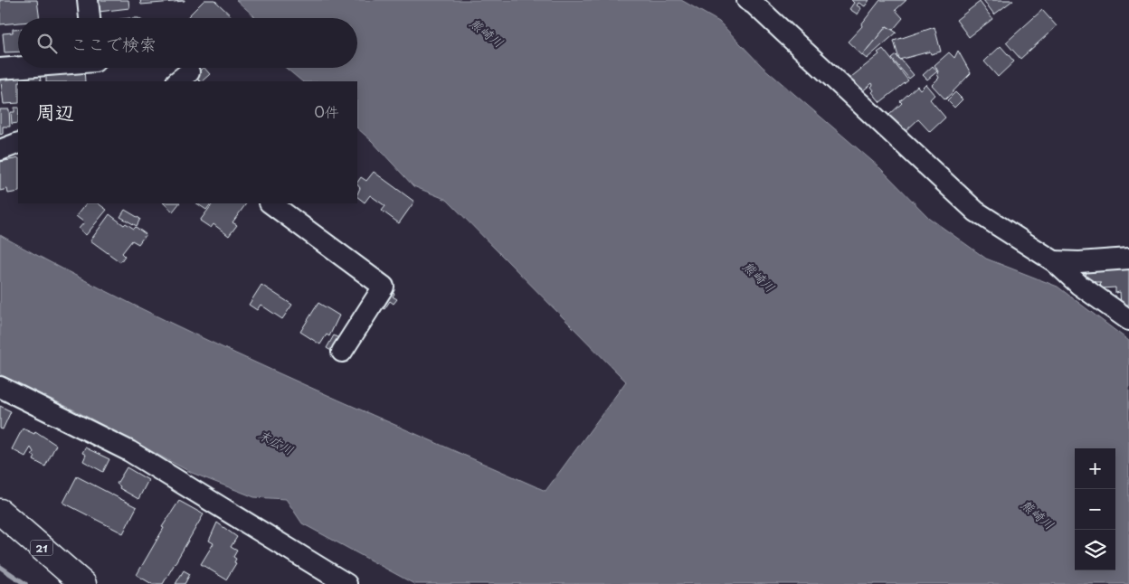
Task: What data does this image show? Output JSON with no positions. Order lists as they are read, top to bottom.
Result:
{
  "streets": {
    "main road": ["21"]
  },
  "water": ["熊崎川", "末広川"],
  "page": {
    "search": "ここで検索",
    "heading": ["周辺", "0件"],
    "map_buttons": ["+", "−"]
  }
}
